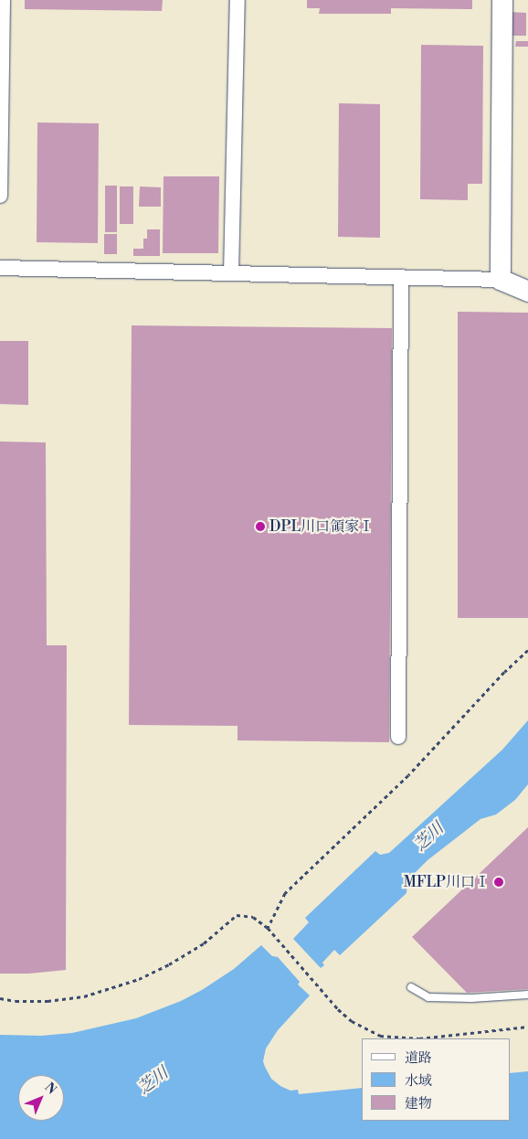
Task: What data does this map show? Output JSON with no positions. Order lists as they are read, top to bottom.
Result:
{
  "water": ["芝川"],
  "places": ["DPL川口領家Ⅰ", "MFLP川口Ⅰ"],
  "legend": ["道路", "水域", "建物"],
  "north": "top right"
}
